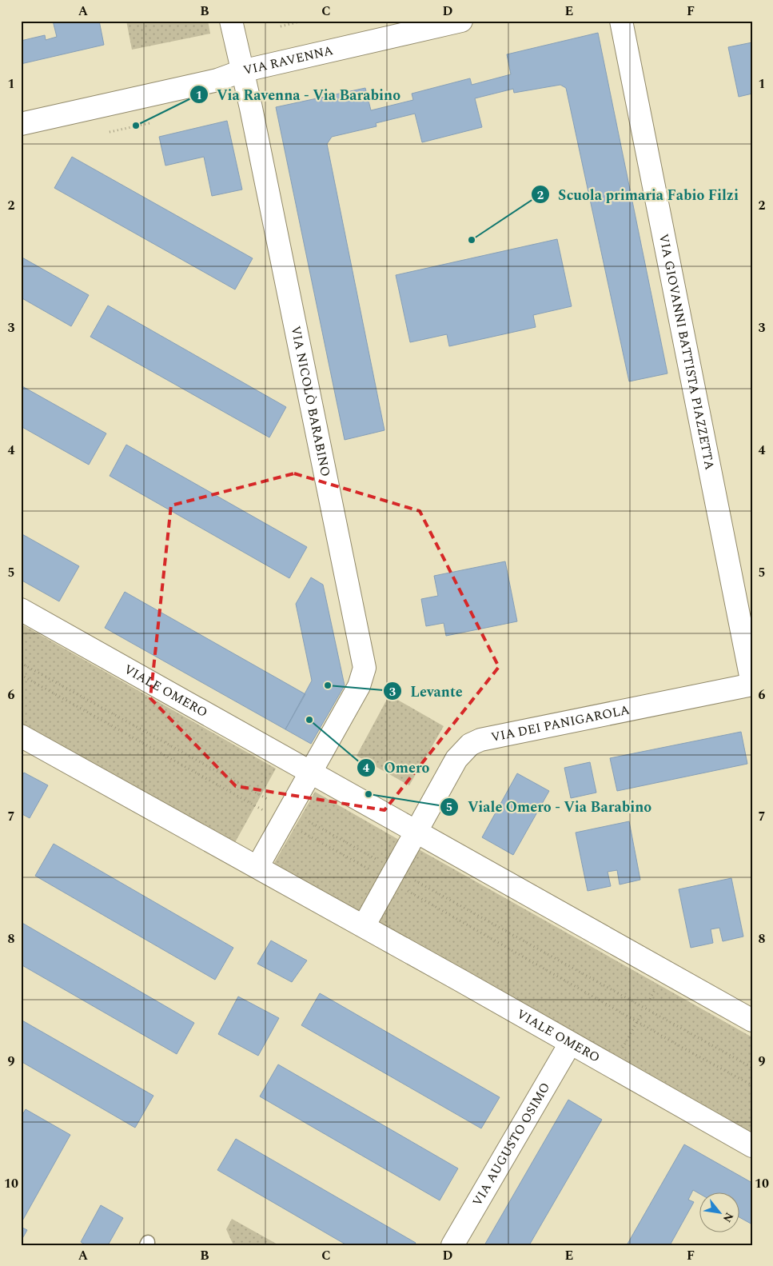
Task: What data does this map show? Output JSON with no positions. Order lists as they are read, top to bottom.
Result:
{
  "streets": {
    "street": [
      "VIA RAVENNA",
      "VIA GIOVANNI BATTISTA PIAZZETTA",
      "VIA NICOLÒ BARABINO",
      "VIALE OMERO",
      "VIA DEI PANIGAROLA",
      "VIA AUGUSTO OSIMO"
    ]
  },
  "crossings": [
    ["VIA RAVENNA", "VIA NICOLÒ BARABINO"],
    ["VIA GIOVANNI BATTISTA PIAZZETTA", "VIA DEI PANIGAROLA"],
    ["VIA NICOLÒ BARABINO", "VIALE OMERO"],
    ["VIALE OMERO", "VIA DEI PANIGAROLA"],
    ["VIALE OMERO", "VIA AUGUSTO OSIMO"]
  ],
  "places": [
    "Via Ravenna - Via Barabino",
    "Scuola primaria Fabio Filzi",
    "Levante",
    "Omero",
    "Viale Omero - Via Barabino"
  ],
  "north": "bottom right",
  "grid": {
    "columns": [
      "A",
      "B",
      "C",
      "D",
      "E",
      "F"
    ],
    "rows": [
      "1",
      "2",
      "3",
      "4",
      "5",
      "6",
      "7",
      "8",
      "9",
      "10"
    ]
  }
}
